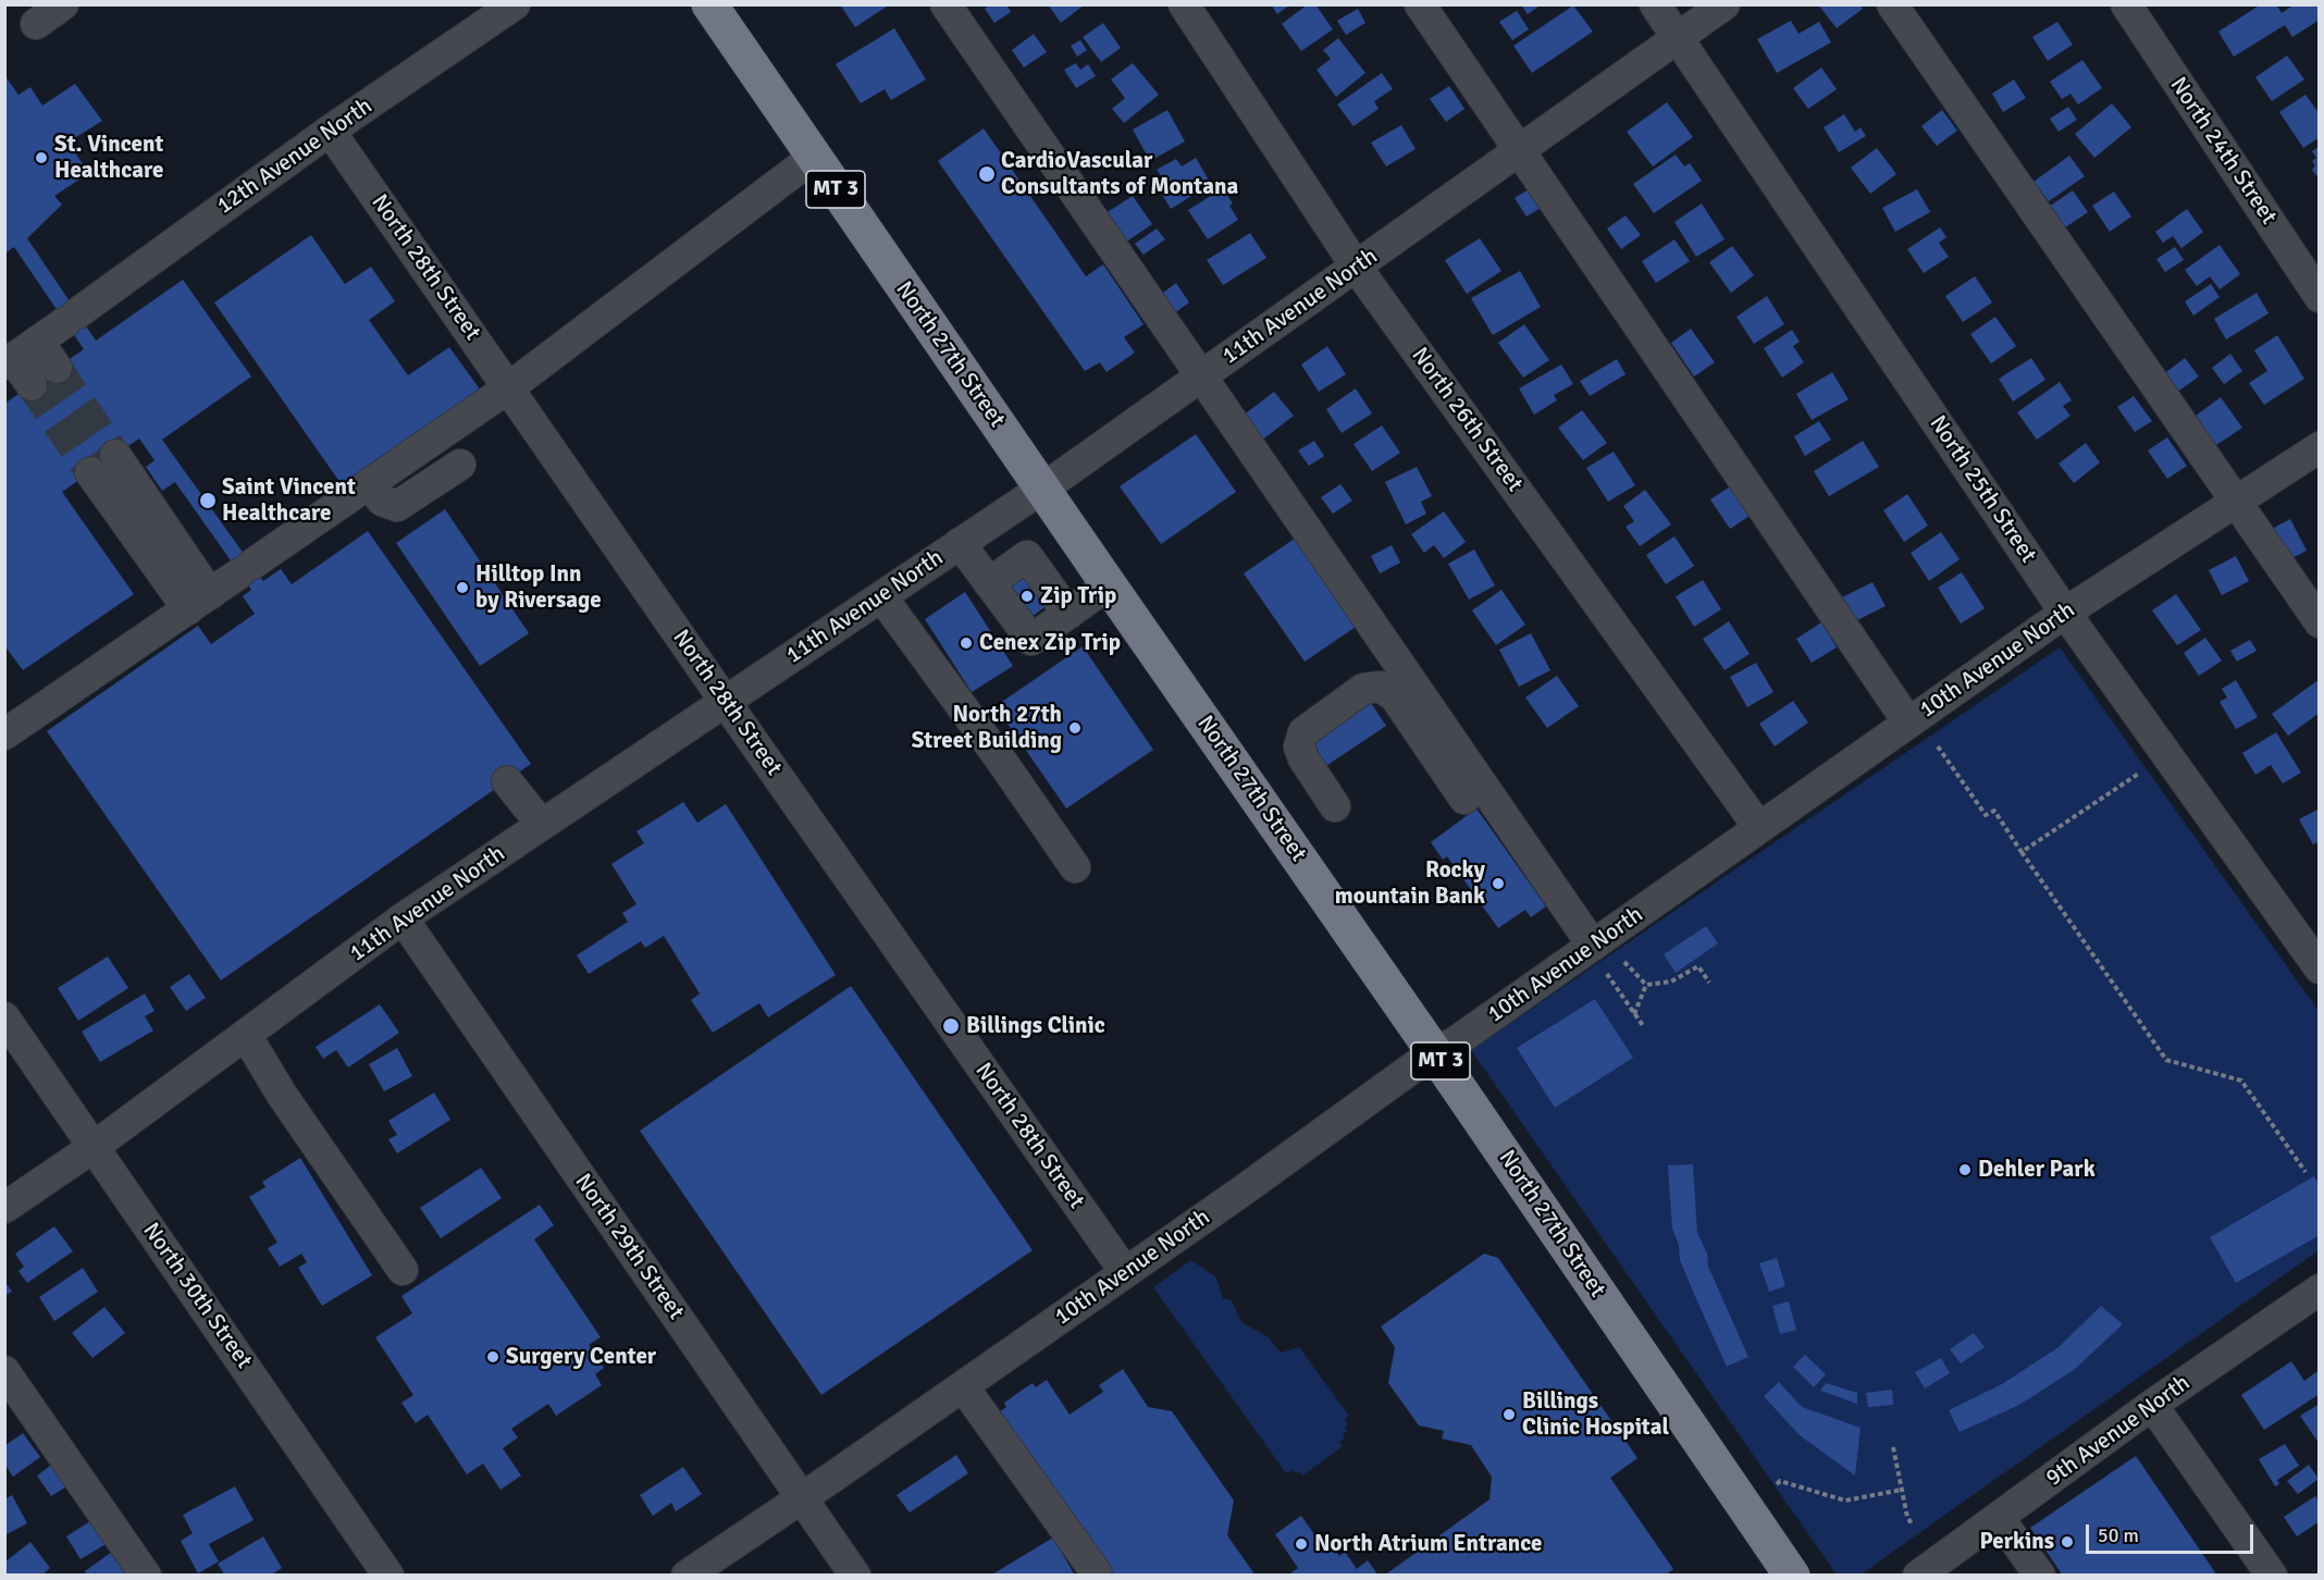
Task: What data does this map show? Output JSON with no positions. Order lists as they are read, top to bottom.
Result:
{
  "streets": {
    "main road": ["MT 3", "North 27th Street"],
    "street": [
      "North 24th Street",
      "12th Avenue North",
      "North 28th Street",
      "11th Avenue North",
      "North 26th Street",
      "North 25th Street",
      "10th Avenue North",
      "North 29th Street",
      "North 30th Street",
      "9th Avenue North"
    ]
  },
  "crossings": [
    ["12th Avenue North", "North 28th Street"],
    ["North 28th Street", "11th Avenue North"],
    ["North 28th Street", "10th Avenue North"],
    ["11th Avenue North", "North 27th Street"],
    ["11th Avenue North", "North 26th Street"],
    ["11th Avenue North", "North 25th Street"],
    ["11th Avenue North", "North 29th Street"],
    ["11th Avenue North", "North 30th Street"],
    ["North 27th Street", "10th Avenue North"],
    ["North 26th Street", "10th Avenue North"],
    ["North 25th Street", "10th Avenue North"],
    ["10th Avenue North", "North 29th Street"]
  ],
  "places": [
    "St. Vincent Healthcare",
    "CardioVascular Consultants of Montana",
    "Saint Vincent Healthcare",
    "Hilltop Inn by Riversage",
    "Zip Trip",
    "Cenex Zip Trip",
    "North 27th Street Building",
    "Rocky mountain Bank",
    "Billings Clinic",
    "Dehler Park",
    "Surgery Center",
    "Billings Clinic Hospital",
    "Perkins",
    "North Atrium Entrance"
  ],
  "scale_bar": "50 m"
}
